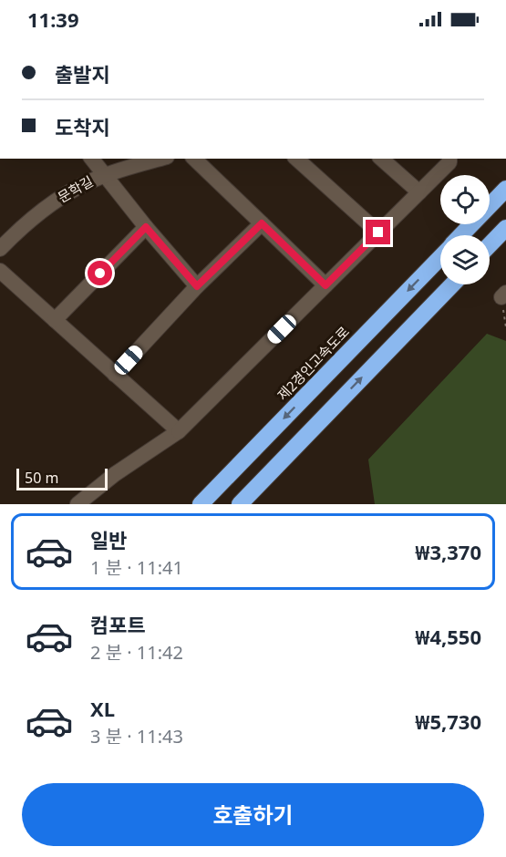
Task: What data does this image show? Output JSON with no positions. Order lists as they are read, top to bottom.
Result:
{
  "streets": {
    "highway": ["제2경인고속도로"],
    "street": ["문학길"]
  },
  "scale_bar": "50 m",
  "page": {
    "status": "11:39",
    "banner": ["출발지", "도착지"],
    "scale": "50 m",
    "list": [
      {
        "name": "일반",
        "note": "1 분 · 11:41",
        "value": "₩3,370"
      },
      {
        "name": "컴포트",
        "note": "2 분 · 11:42",
        "value": "₩4,550"
      },
      {
        "name": "XL",
        "note": "3 분 · 11:43",
        "value": "₩5,730"
      }
    ],
    "buttons": "호출하기"
  }
}
